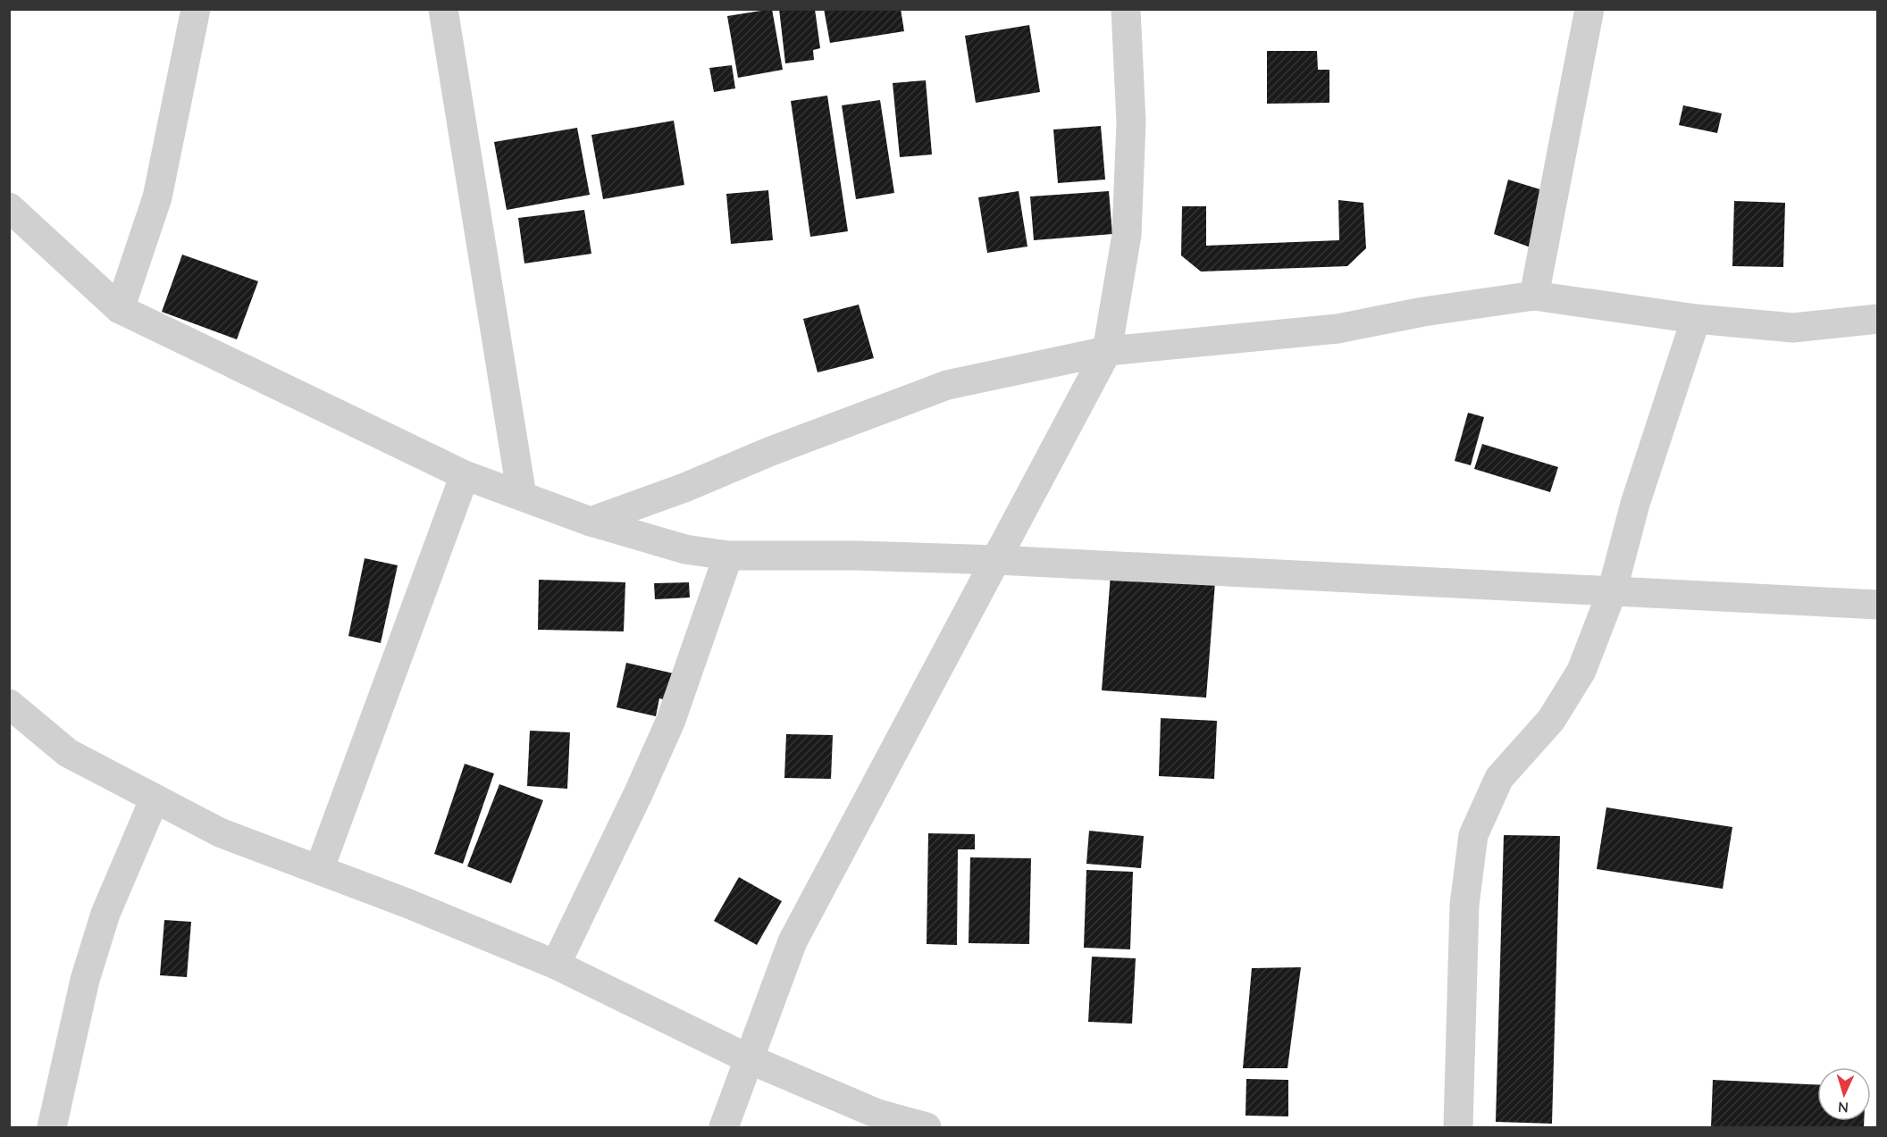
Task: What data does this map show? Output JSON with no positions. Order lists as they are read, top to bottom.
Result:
{
  "north": "bottom"
}
